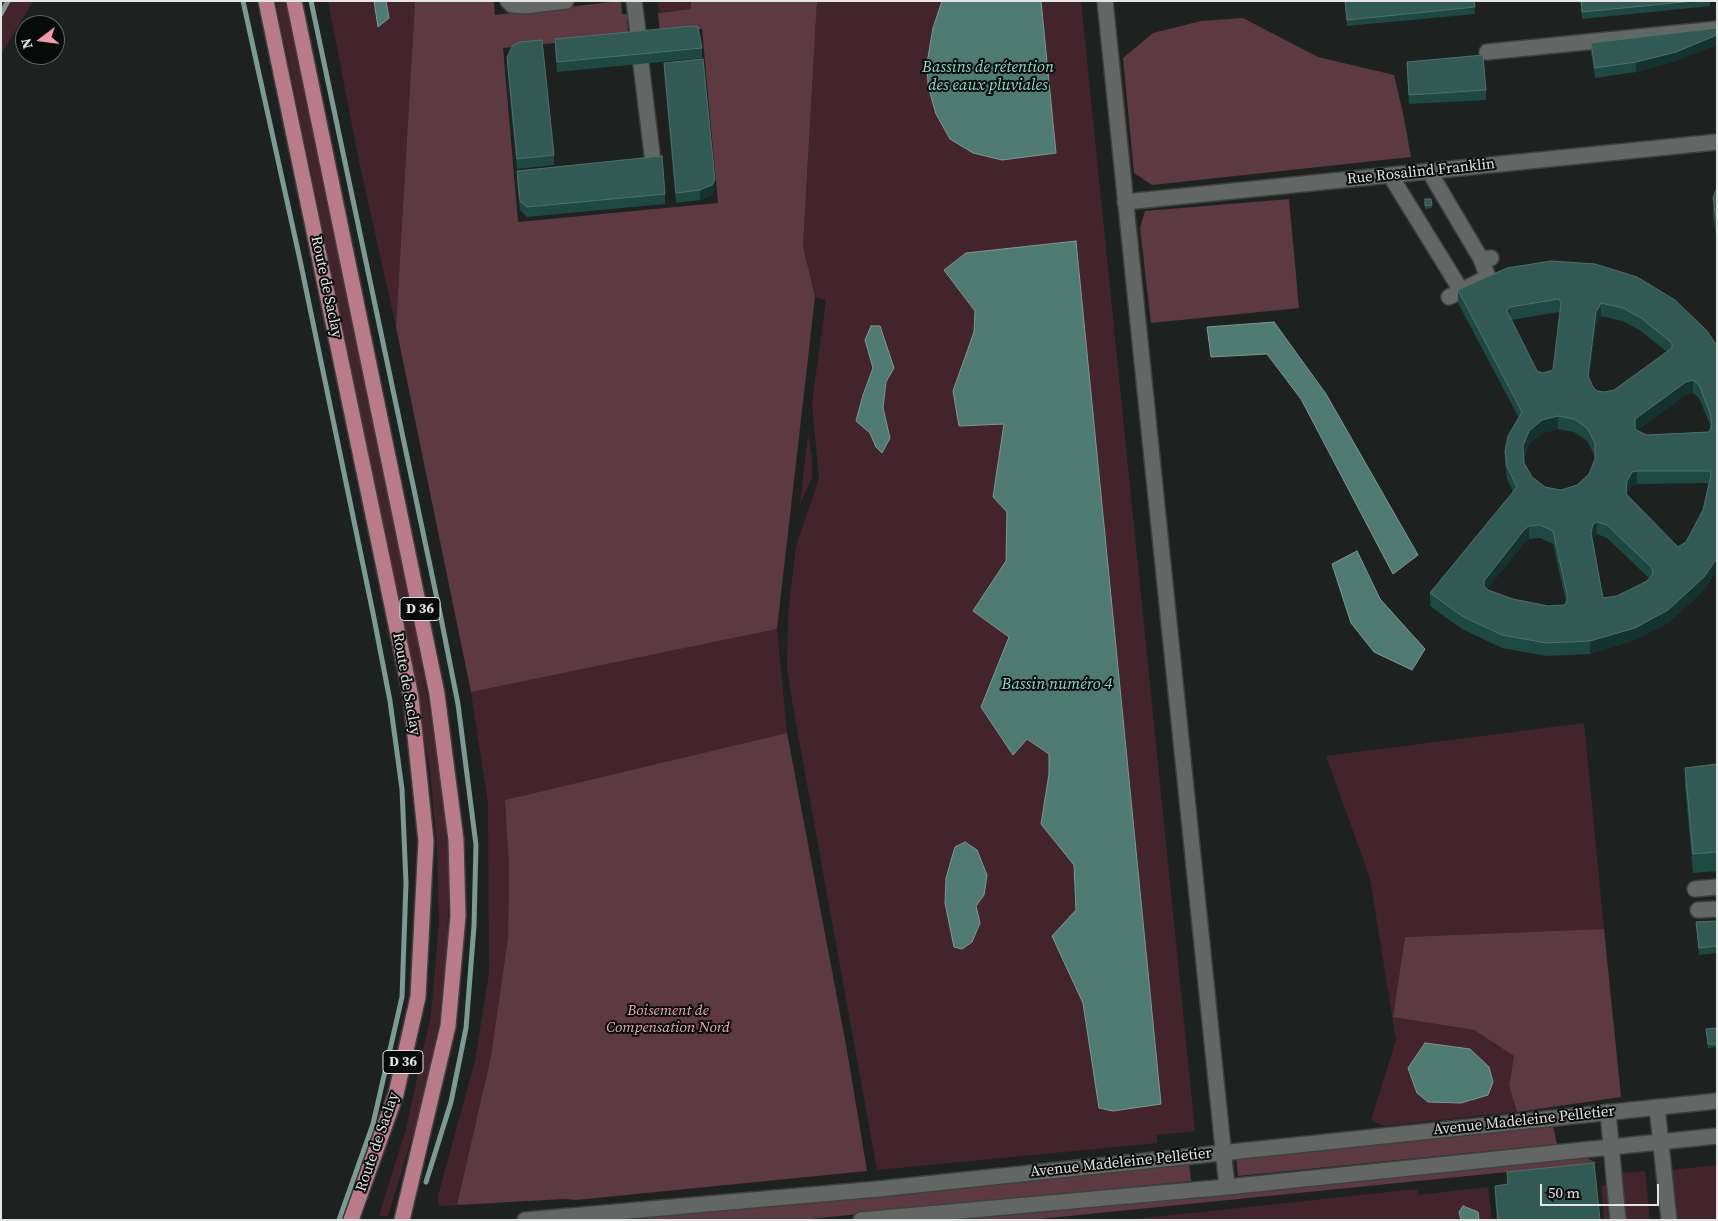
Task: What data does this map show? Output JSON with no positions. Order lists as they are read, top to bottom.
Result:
{
  "streets": {
    "main road": ["Route de Saclay", "D 36"],
    "street": ["Rue Rosalind Franklin", "Avenue Madeleine Pelletier"]
  },
  "water": ["Bassins de rétention des eaux pluviales", "Bassin numéro 4"],
  "parks": ["Boisement de Compensation Nord"],
  "scale_bar": "50 m",
  "north": "left"
}
